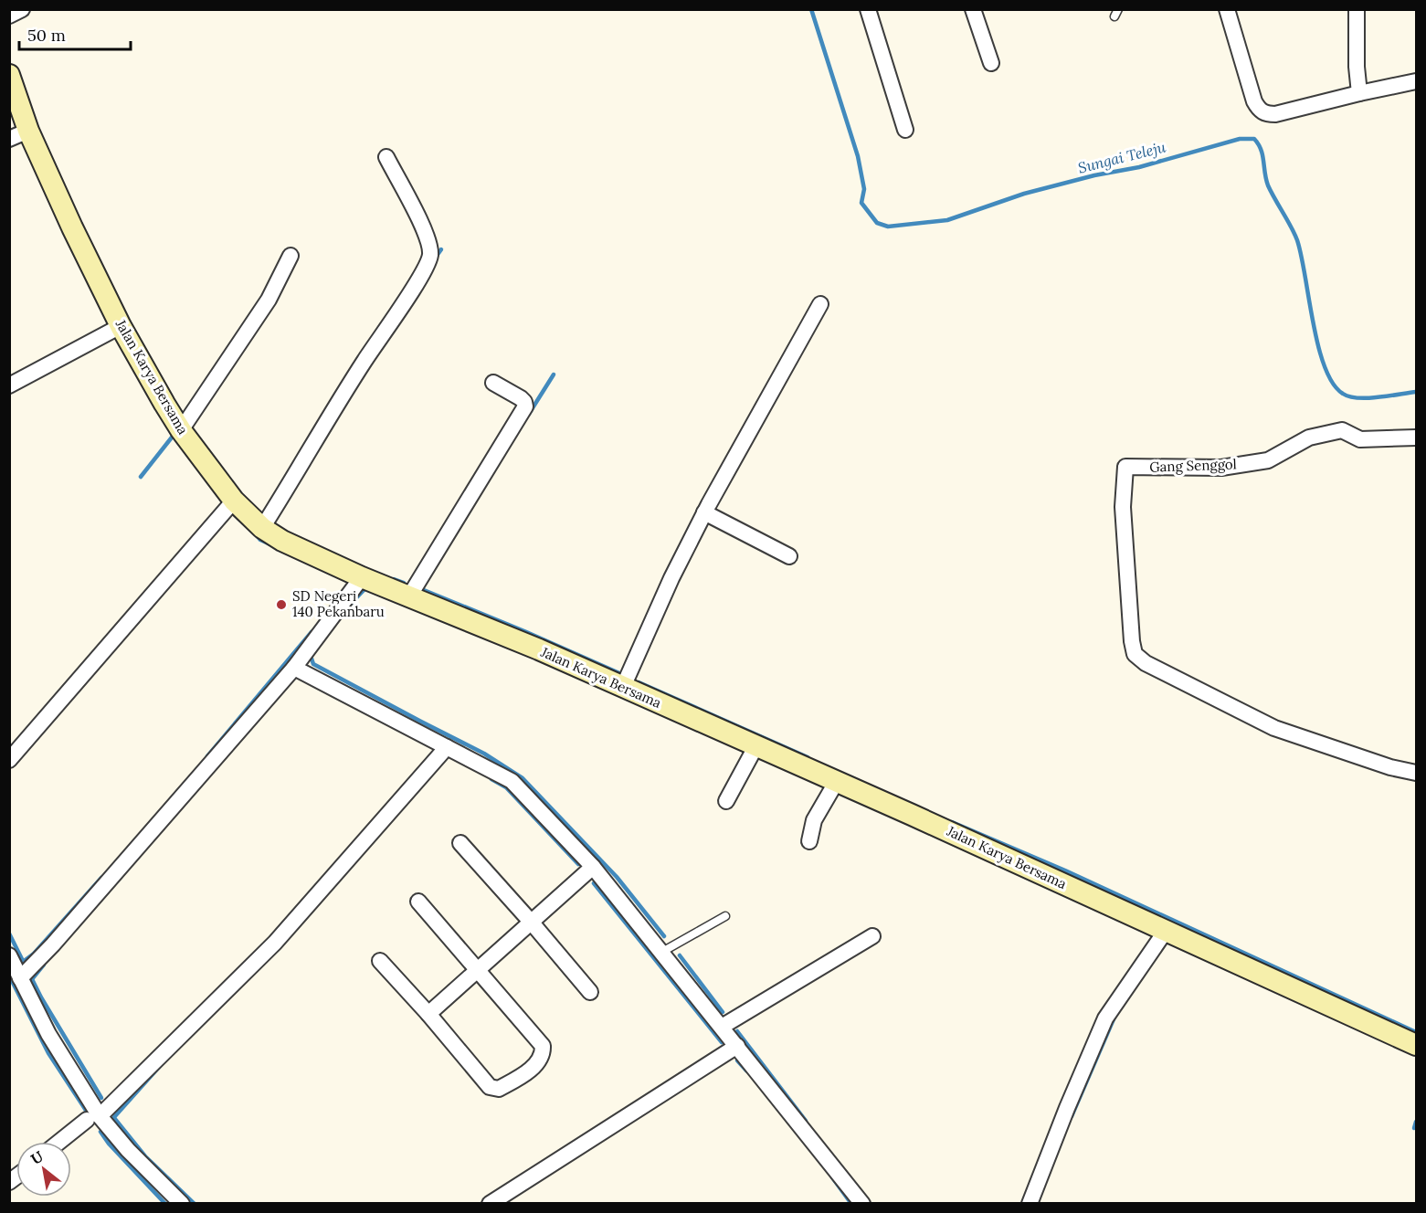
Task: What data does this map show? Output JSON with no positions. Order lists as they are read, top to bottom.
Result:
{
  "streets": {
    "street": ["Jalan Karya Bersama", "Gang Senggol"]
  },
  "water": ["Sungai Teleju"],
  "places": ["SD Negeri 140 Pekanbaru"],
  "scale_bar": "50 m",
  "north": "top left"
}
